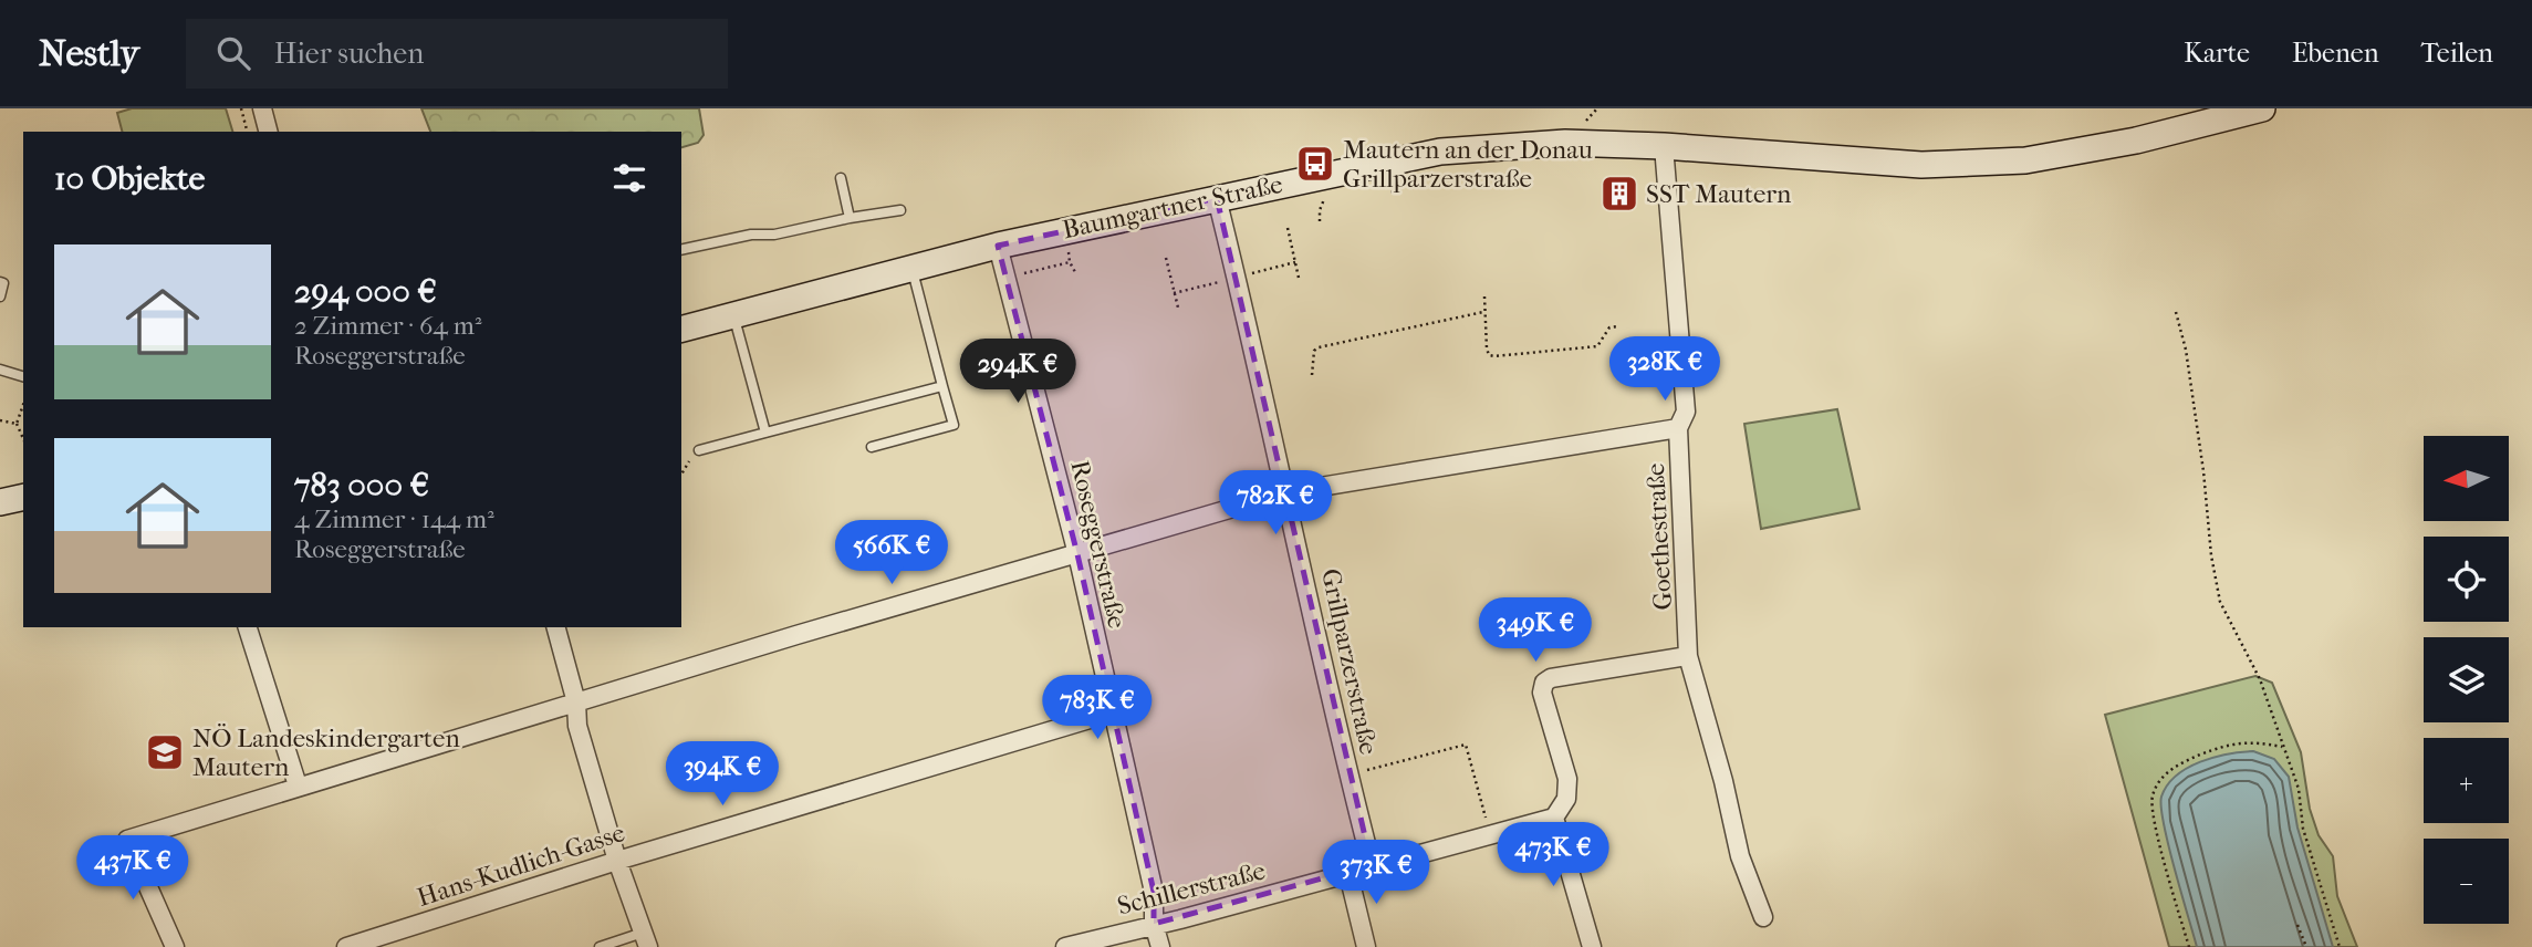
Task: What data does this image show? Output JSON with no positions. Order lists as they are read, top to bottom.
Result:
{
  "streets": {
    "street": [
      "Baumgartner Straße",
      "Goethestraße",
      "Roseggerstraße",
      "Grillparzerstraße",
      "Hans-Kudlich-Gasse",
      "Schillerstraße"
    ]
  },
  "crossings": [
    ["Baumgartner Straße", "Goethestraße"],
    ["Baumgartner Straße", "Roseggerstraße"],
    ["Baumgartner Straße", "Grillparzerstraße"],
    ["Roseggerstraße", "Hans-Kudlich-Gasse"],
    ["Roseggerstraße", "Schillerstraße"],
    ["Grillparzerstraße", "Schillerstraße"]
  ],
  "places": {
    "bus stop": ["Mautern an der Donau Grillparzerstraße"],
    "building": ["SST Mautern"],
    "school or university": ["NÖ Landeskindergarten Mautern"]
  },
  "north": "left",
  "page": {
    "header": "Nestly",
    "search": "Hier suchen",
    "nav": ["Karte", "Ebenen", "Teilen"],
    "heading": "10 Objekte",
    "list": [
      {
        "name": "294 000 €",
        "note": "2 Zimmer · 64 m² · Roseggerstraße"
      },
      {
        "name": "783 000 €",
        "note": "4 Zimmer · 144 m² · Roseggerstraße"
      }
    ],
    "price": [
      "328K €",
      "294K €",
      "782K €",
      "566K €",
      "349K €",
      "783K €",
      "394K €",
      "473K €",
      "437K €",
      "373K €"
    ],
    "map_buttons": ["+", "−"]
  }
}
